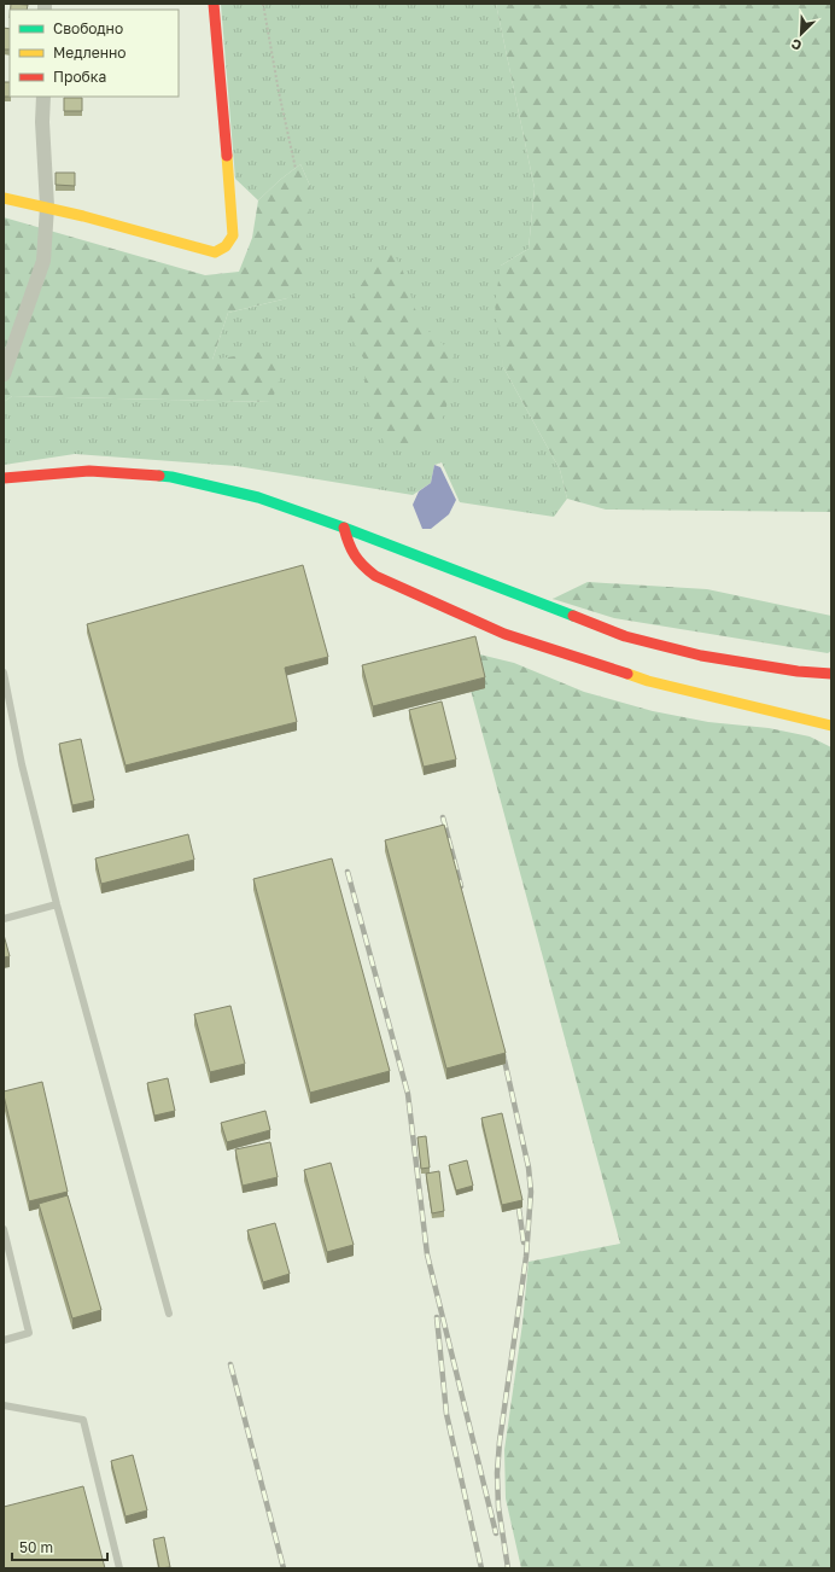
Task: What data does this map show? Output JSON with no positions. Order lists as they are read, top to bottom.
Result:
{
  "legend": ["Свободно", "Медленно", "Пробка"],
  "scale_bar": "50 m",
  "north": "bottom left"
}
